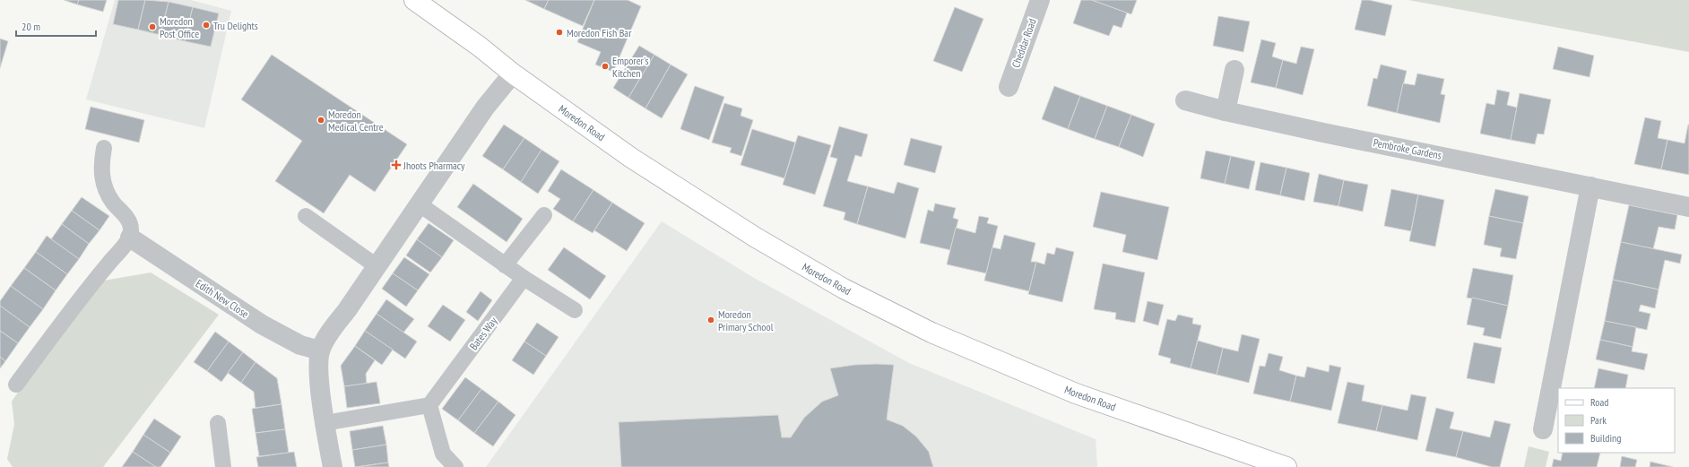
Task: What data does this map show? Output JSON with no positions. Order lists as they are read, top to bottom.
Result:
{
  "streets": {
    "street": [
      "Cheddar Road",
      "Moredon Road",
      "Pembroke Gardens",
      "Edith New Close"
    ],
    "lane": ["Bates Way"]
  },
  "places": {
    "other": [
      "Tru Delights",
      "Moredon Post Office",
      "Moredon Fish Bar",
      "Emporer's Kitchen",
      "Moredon Medical Centre",
      "Moredon Primary School"
    ],
    "health": ["Jhoots Pharmacy"]
  },
  "legend": ["Road", "Park", "Building"],
  "scale_bar": "20 m"
}
